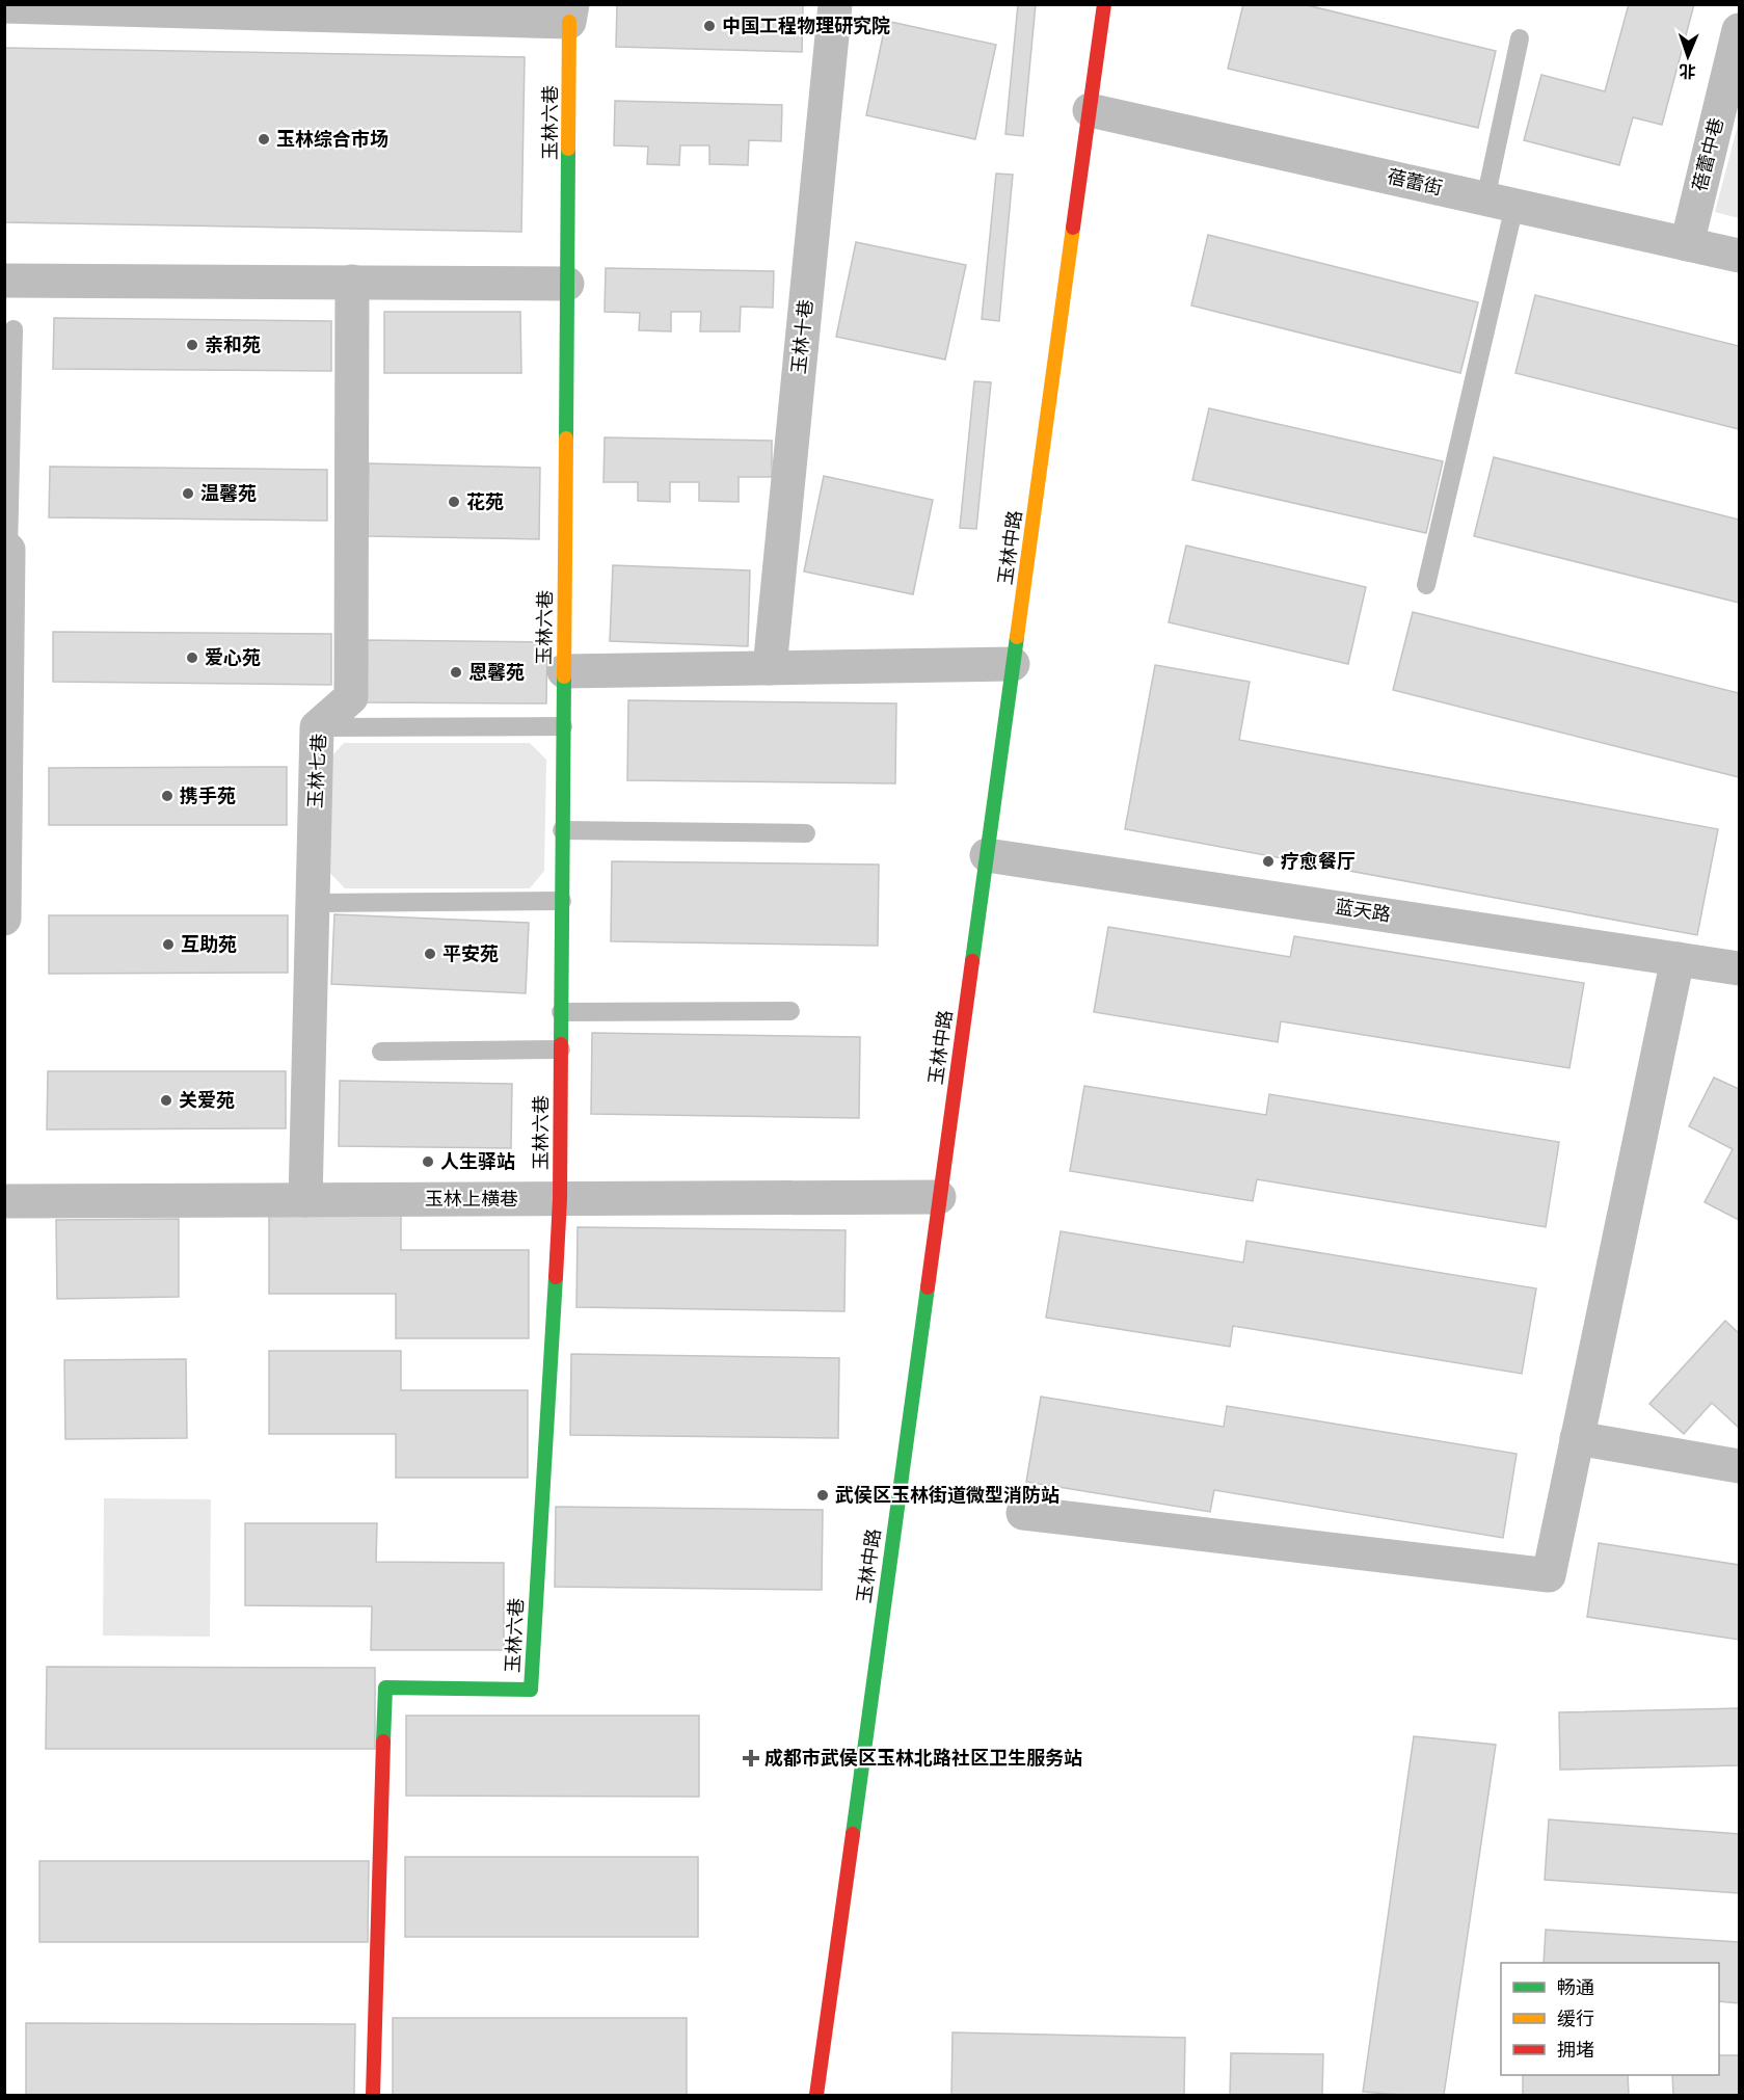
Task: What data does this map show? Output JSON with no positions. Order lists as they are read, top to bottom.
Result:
{
  "streets": {
    "street": [
      "玉林六巷",
      "蓓蕾中巷",
      "蓓蕾街",
      "玉林十巷",
      "玉林中路",
      "玉林七巷",
      "蓝天路",
      "玉林上横巷"
    ]
  },
  "crossings": [
    ["玉林六巷", "玉林上横巷"],
    ["蓓蕾中巷", "蓓蕾街"],
    ["蓓蕾街", "玉林中路"],
    ["玉林中路", "蓝天路"],
    ["玉林中路", "玉林上横巷"],
    ["玉林七巷", "玉林上横巷"]
  ],
  "places": {
    "other": [
      "中国工程物理研究院",
      "玉林综合市场",
      "亲和苑",
      "温馨苑",
      "花苑",
      "爱心苑",
      "恩馨苑",
      "携手苑",
      "疗愈餐厅",
      "互助苑",
      "平安苑",
      "关爱苑",
      "人生驿站",
      "武侯区玉林街道微型消防站"
    ],
    "health": ["成都市武侯区玉林北路社区卫生服务站"]
  },
  "legend": ["畅通", "缓行", "拥堵"],
  "north": "bottom"
}
